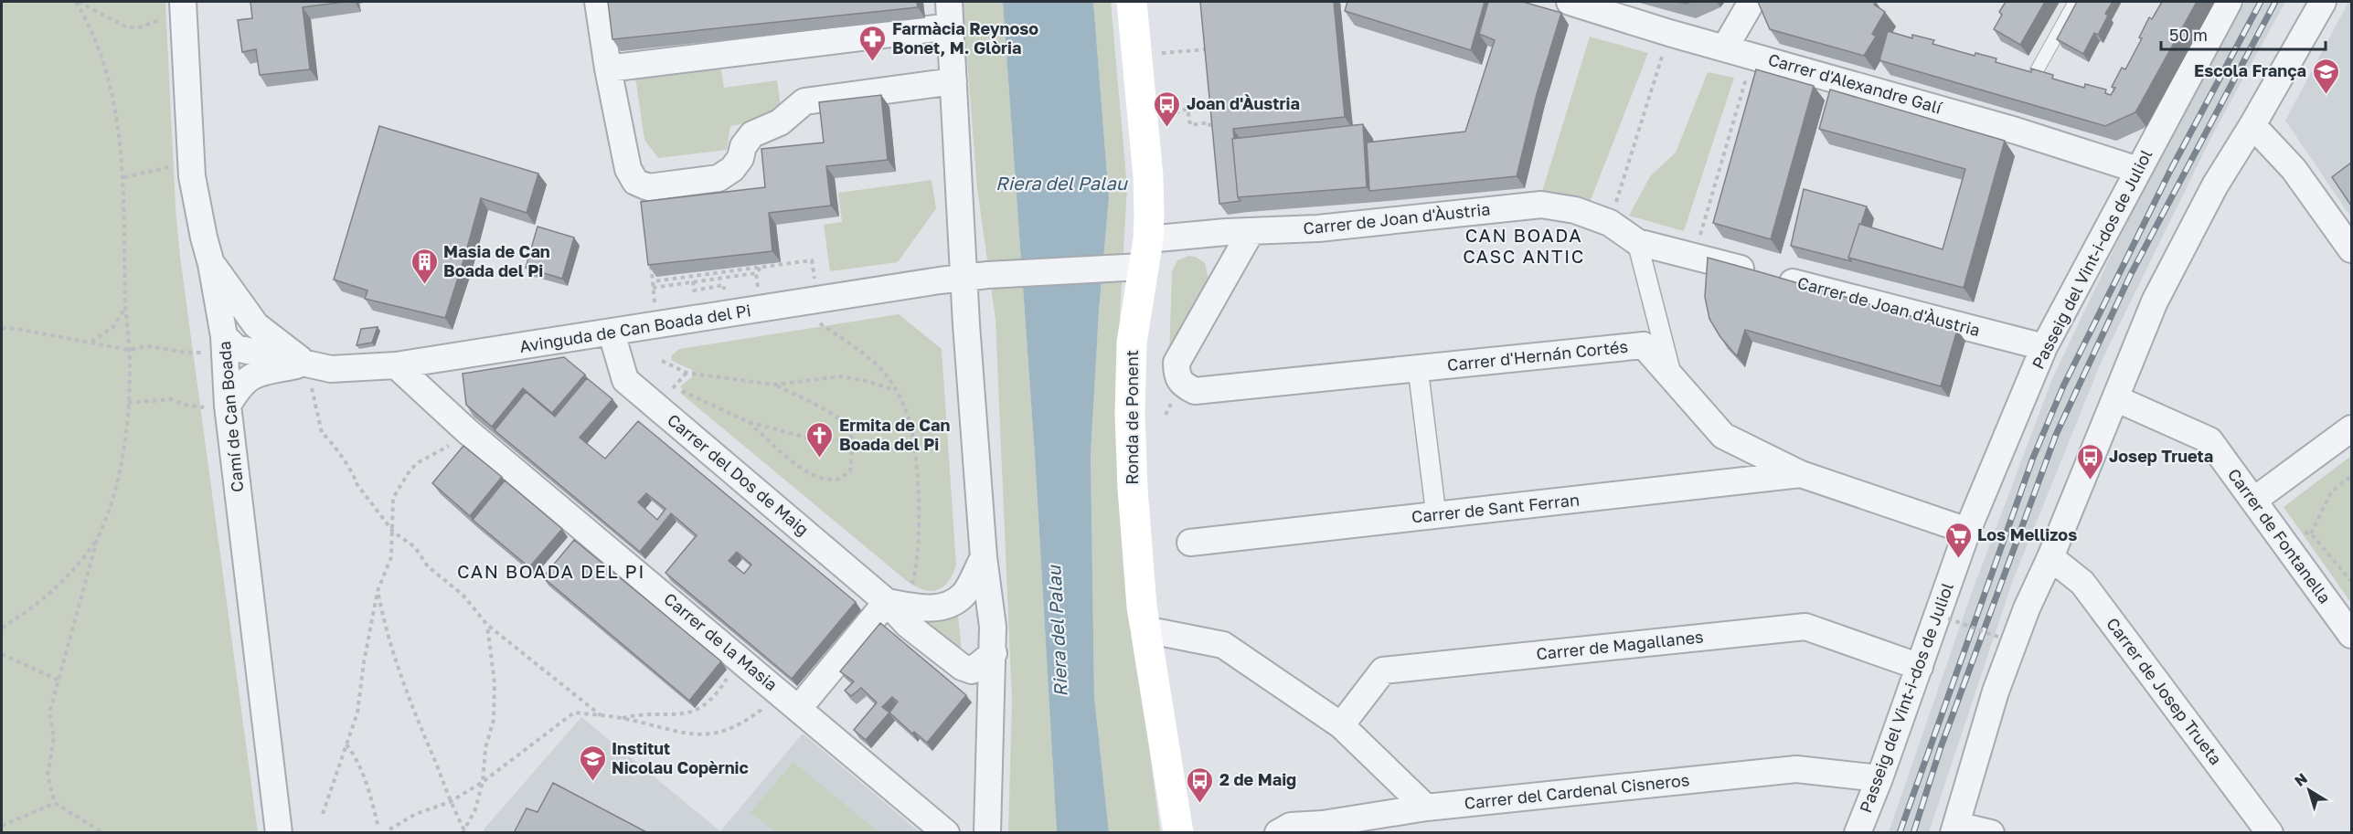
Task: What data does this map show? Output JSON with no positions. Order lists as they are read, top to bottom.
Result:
{
  "streets": {
    "main road": ["Ronda de Ponent"],
    "street": [
      "Carrer d'Alexandre Galí",
      "Carrer de Joan d'Àustria",
      "Passeig del Vint-i-dos de Juliol",
      "Avinguda de Can Boada del Pi",
      "Carrer d'Hernán Cortés",
      "Camí de Can Boada",
      "Carrer del Dos de Maig",
      "Carrer de Sant Ferran",
      "Carrer de Fontanella",
      "Carrer de la Masia",
      "Carrer de Magallanes",
      "Carrer de Josep Trueta",
      "Carrer del Cardenal Cisneros"
    ]
  },
  "crossings": [
    ["Carrer d'Alexandre Galí", "Passeig del Vint-i-dos de Juliol"],
    ["Carrer de Joan d'Àustria", "Passeig del Vint-i-dos de Juliol"],
    ["Carrer de Joan d'Àustria", "Ronda de Ponent"],
    ["Passeig del Vint-i-dos de Juliol", "Carrer d'Hernán Cortés"],
    ["Passeig del Vint-i-dos de Juliol", "Carrer de Magallanes"],
    ["Passeig del Vint-i-dos de Juliol", "Carrer del Cardenal Cisneros"],
    ["Avinguda de Can Boada del Pi", "Camí de Can Boada"],
    ["Avinguda de Can Boada del Pi", "Carrer del Dos de Maig"],
    ["Avinguda de Can Boada del Pi", "Carrer de la Masia"],
    ["Carrer d'Hernán Cortés", "Carrer de Sant Ferran"]
  ],
  "districts": ["CAN BOADA CASC ANTIC", "CAN BOADA DEL PI"],
  "water": ["Riera del Palau"],
  "places": {
    "pharmacy": ["Farmàcia Reynoso Bonet, M. Glòria"],
    "school or university": ["Escola França", "Institut Nicolau Copèrnic"],
    "bus stop": ["Joan d'Àustria", "Josep Trueta", "2 de Maig"],
    "building": ["Masia de Can Boada del Pi"],
    "church": ["Ermita de Can Boada del Pi"],
    "supermarket": ["Los Mellizos"]
  },
  "scale_bar": "50 m",
  "north": "top left"
}
